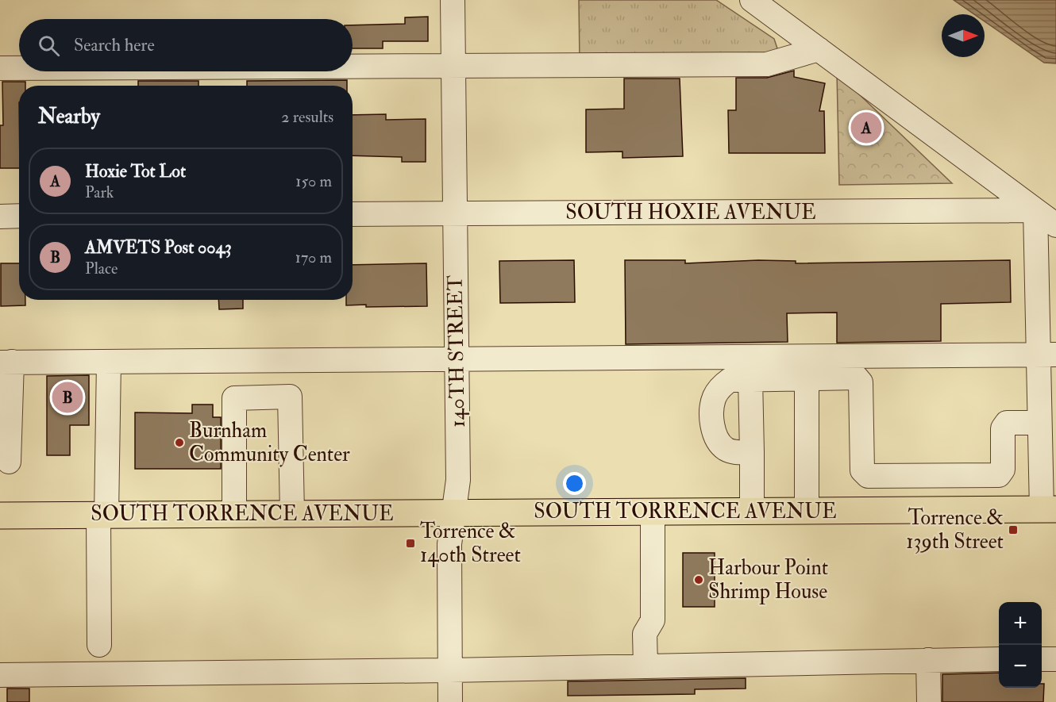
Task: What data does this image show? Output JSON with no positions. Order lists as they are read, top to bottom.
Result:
{
  "streets": {
    "main road": ["SOUTH TORRENCE AVENUE"],
    "street": ["SOUTH HOXIE AVENUE", "140TH STREET"]
  },
  "crossings": [
    ["SOUTH HOXIE AVENUE", "140TH STREET"],
    ["140TH STREET", "SOUTH TORRENCE AVENUE"]
  ],
  "places": {
    "other": ["Burnham Community Center", "Harbour Point Shrimp House"],
    "transit": ["Torrence & 139th Street", "Torrence & 140th Street"]
  },
  "north": "right",
  "page": {
    "search": "Search here",
    "heading": ["Nearby", "2 results"],
    "pins": ["A", "B"],
    "list": [
      {
        "mark": "A",
        "name": "Hoxie Tot Lot",
        "note": "Park",
        "value": "150 m"
      },
      {
        "mark": "B",
        "name": "AMVETS Post 0043",
        "note": "Place",
        "value": "170 m"
      }
    ],
    "map_buttons": ["+", "−"]
  }
}
